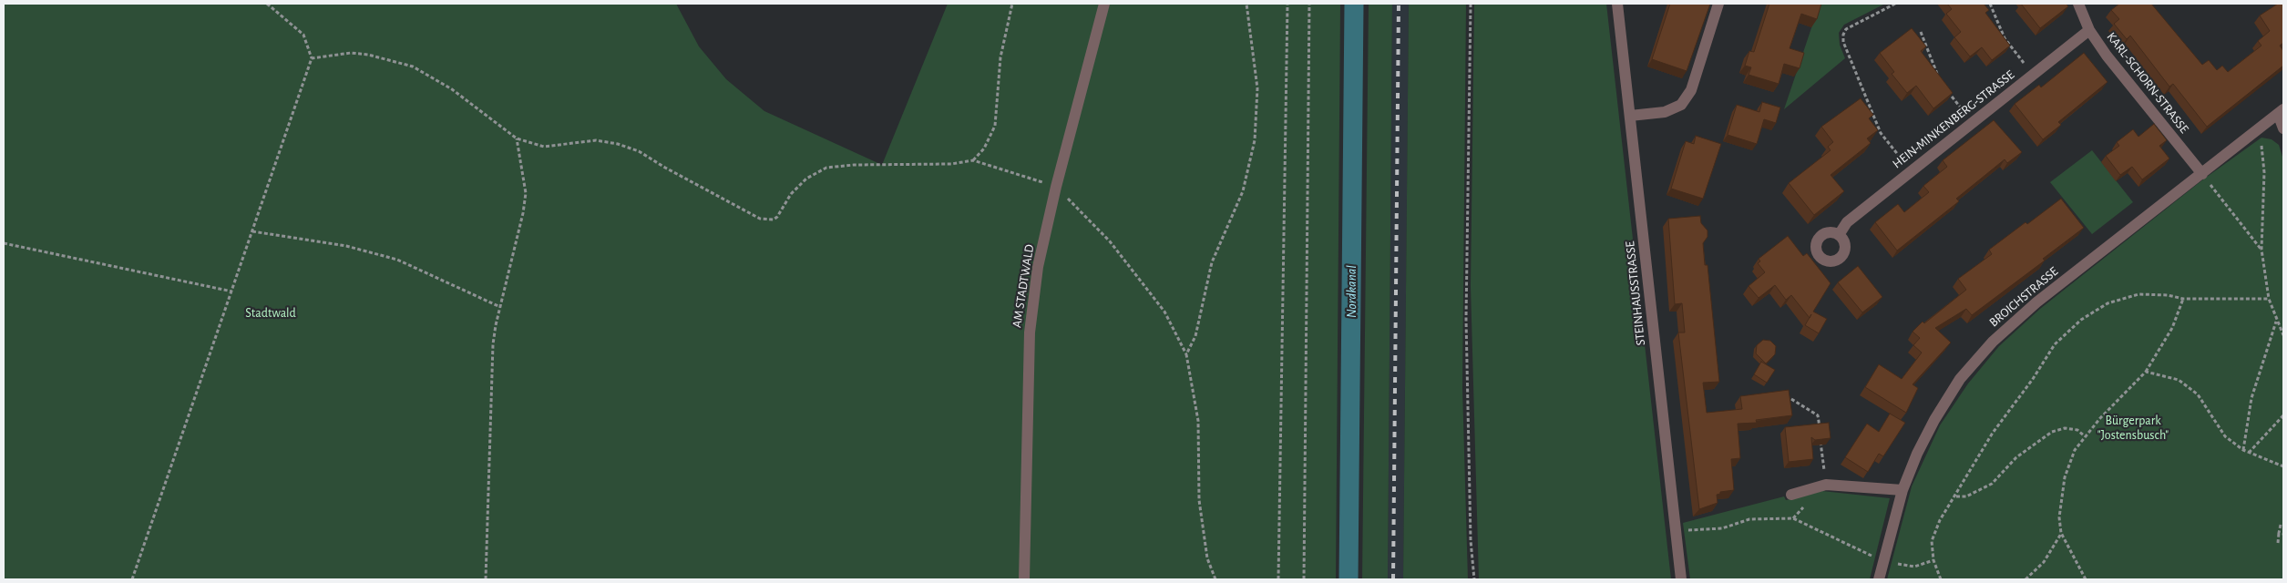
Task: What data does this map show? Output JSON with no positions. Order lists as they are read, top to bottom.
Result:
{
  "streets": {
    "street": [
      "KARL-SCHORN-STRASSE",
      "HEIN-MINKENBERG-STRASSE",
      "AM STADTWALD",
      "STEINHAUSSTRASSE",
      "BROICHSTRASSE"
    ]
  },
  "crossings": [
    ["KARL-SCHORN-STRASSE", "HEIN-MINKENBERG-STRASSE"],
    ["KARL-SCHORN-STRASSE", "BROICHSTRASSE"]
  ],
  "water": ["Nordkanal"],
  "parks": ["Stadtwald", "Bürgerpark \"Jostensbusch\""]
}
